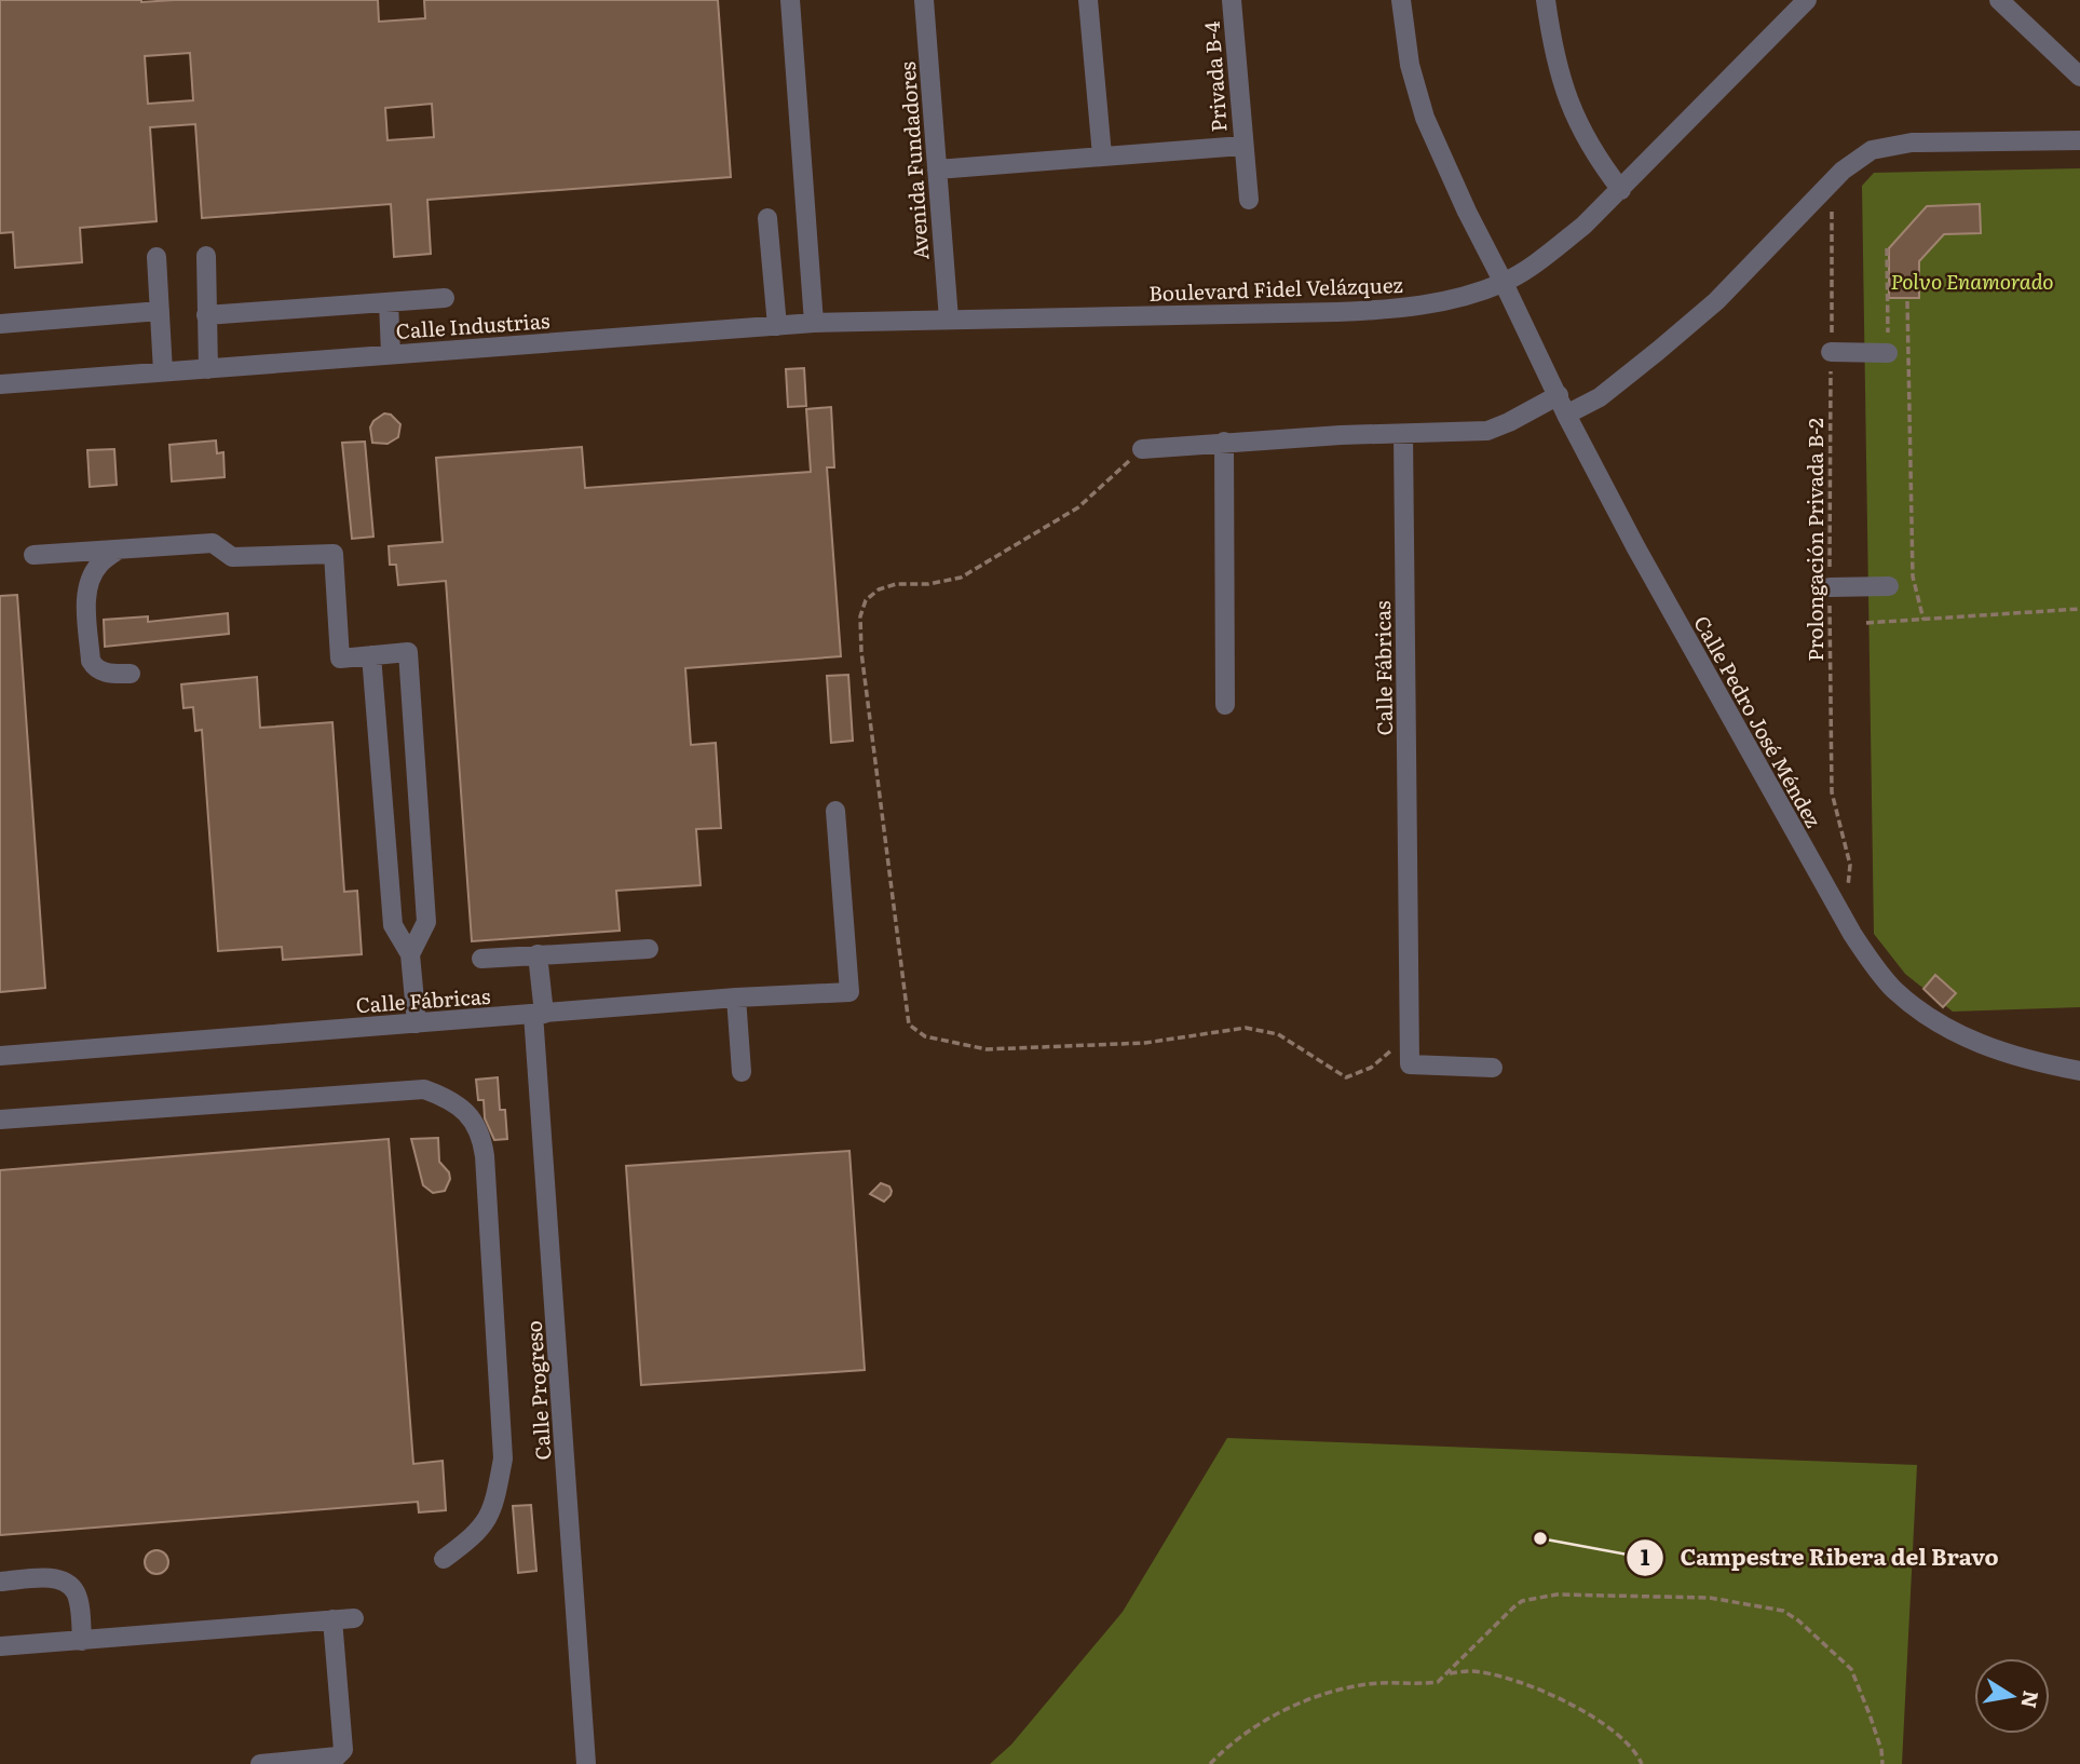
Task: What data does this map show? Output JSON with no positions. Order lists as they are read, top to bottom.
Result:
{
  "streets": {
    "street": [
      "Privada B-4",
      "Avenida Fundadores",
      "Boulevard Fidel Velázquez",
      "Calle Industrias",
      "Calle Fábricas",
      "Calle Pedro José Méndez",
      "Calle Progreso"
    ],
    "path": ["Prolongación Privada B-2"]
  },
  "crossings": [
    ["Privada B-4", "Avenida Fundadores"],
    ["Avenida Fundadores", "Boulevard Fidel Velázquez"],
    ["Avenida Fundadores", "Calle Industrias"],
    ["Boulevard Fidel Velázquez", "Calle Industrias"],
    ["Boulevard Fidel Velázquez", "Calle Pedro José Méndez"],
    ["Prolongación Privada B-2", "Calle Pedro José Méndez"],
    ["Calle Fábricas", "Calle Progreso"]
  ],
  "parks": ["Polvo Enamorado"],
  "places": ["Campestre Ribera del Bravo"],
  "north": "right"
}
